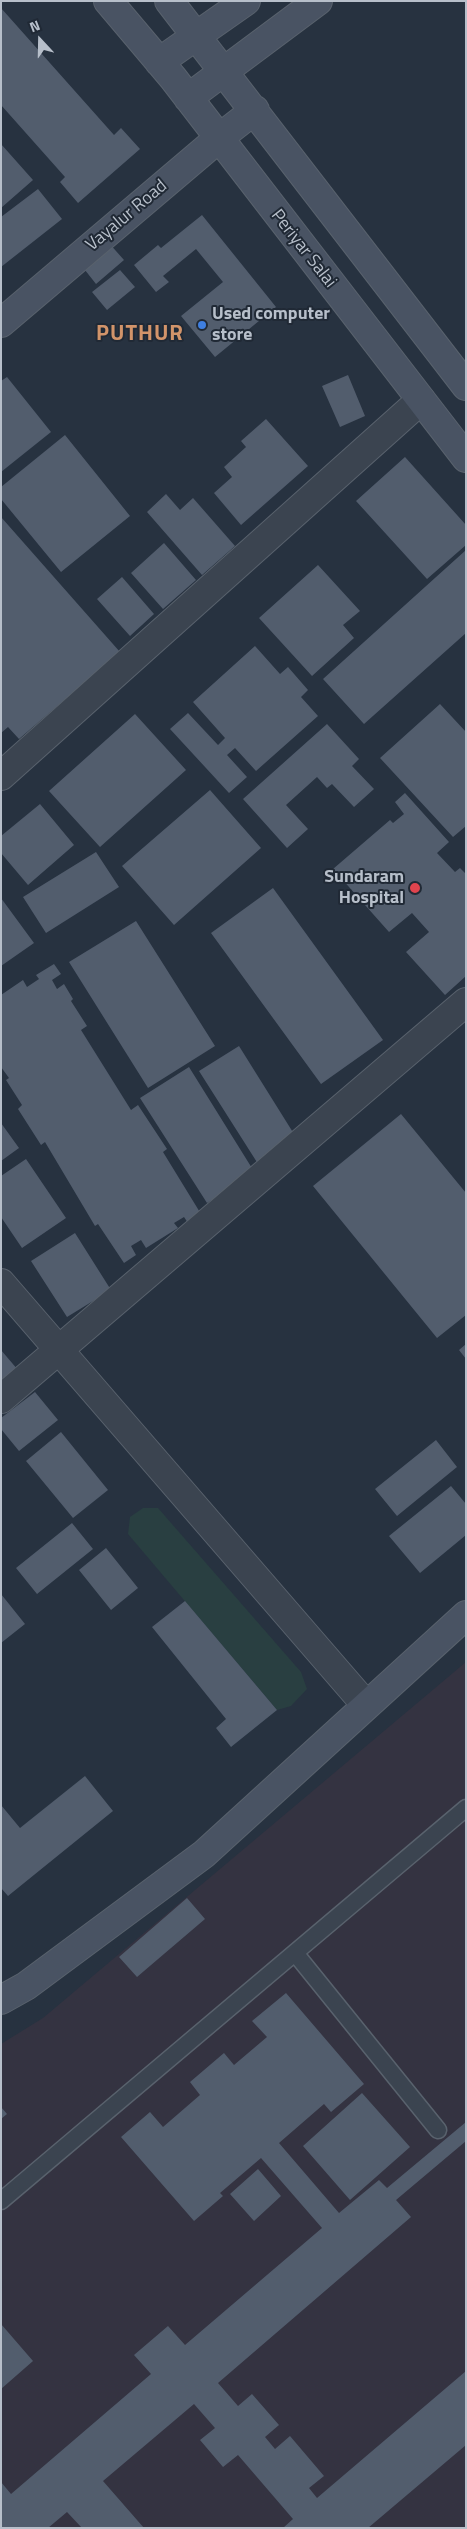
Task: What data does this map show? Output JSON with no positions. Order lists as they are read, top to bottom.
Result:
{
  "streets": {
    "main road": ["Vayalur Road", "Periyar Salai"]
  },
  "crossings": [
    ["Vayalur Road", "Periyar Salai"]
  ],
  "districts": ["PUTHUR"],
  "places": ["Used computer store", "Sundaram Hospital"],
  "north": "top"
}
